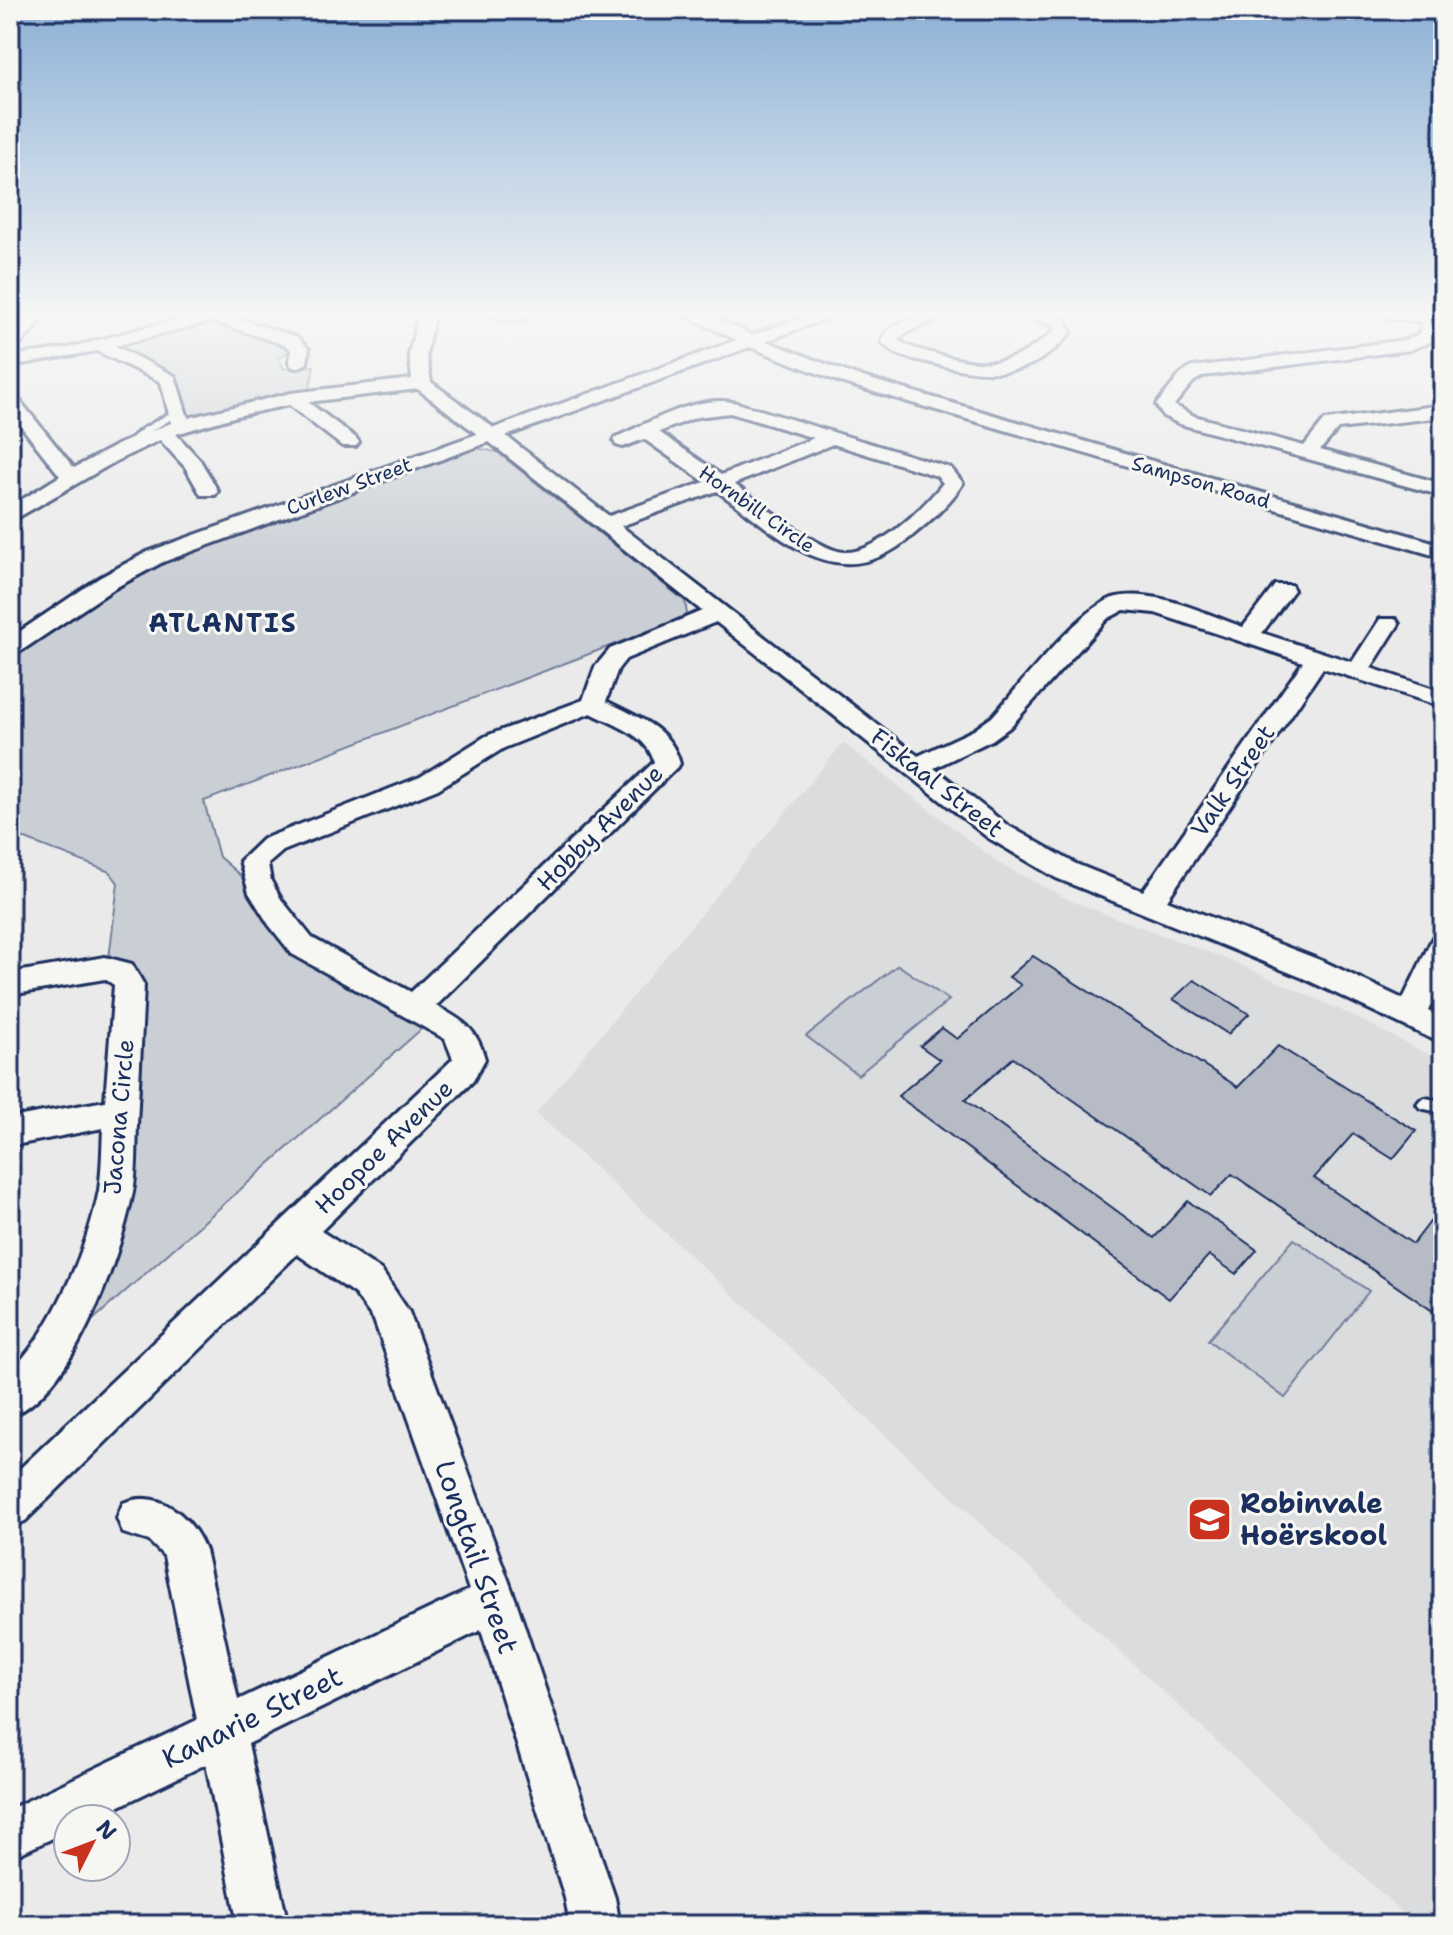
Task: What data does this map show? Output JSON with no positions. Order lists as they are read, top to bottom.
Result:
{
  "streets": {
    "street": [
      "Sampson Road",
      "Curlew Street",
      "Hornbill Circle",
      "Valk Street",
      "Fiskaal Street",
      "Hobby Avenue",
      "Jacona Circle",
      "Hoopoe Avenue",
      "Longtail Street",
      "Kanarie Street"
    ]
  },
  "crossings": [
    ["Curlew Street", "Fiskaal Street"],
    ["Valk Street", "Fiskaal Street"],
    ["Hobby Avenue", "Hoopoe Avenue"],
    ["Hoopoe Avenue", "Longtail Street"],
    ["Longtail Street", "Kanarie Street"]
  ],
  "districts": ["ATLANTIS"],
  "places": {
    "school or university": ["Robinvale Hoërskool"]
  },
  "north": "top right"
}
